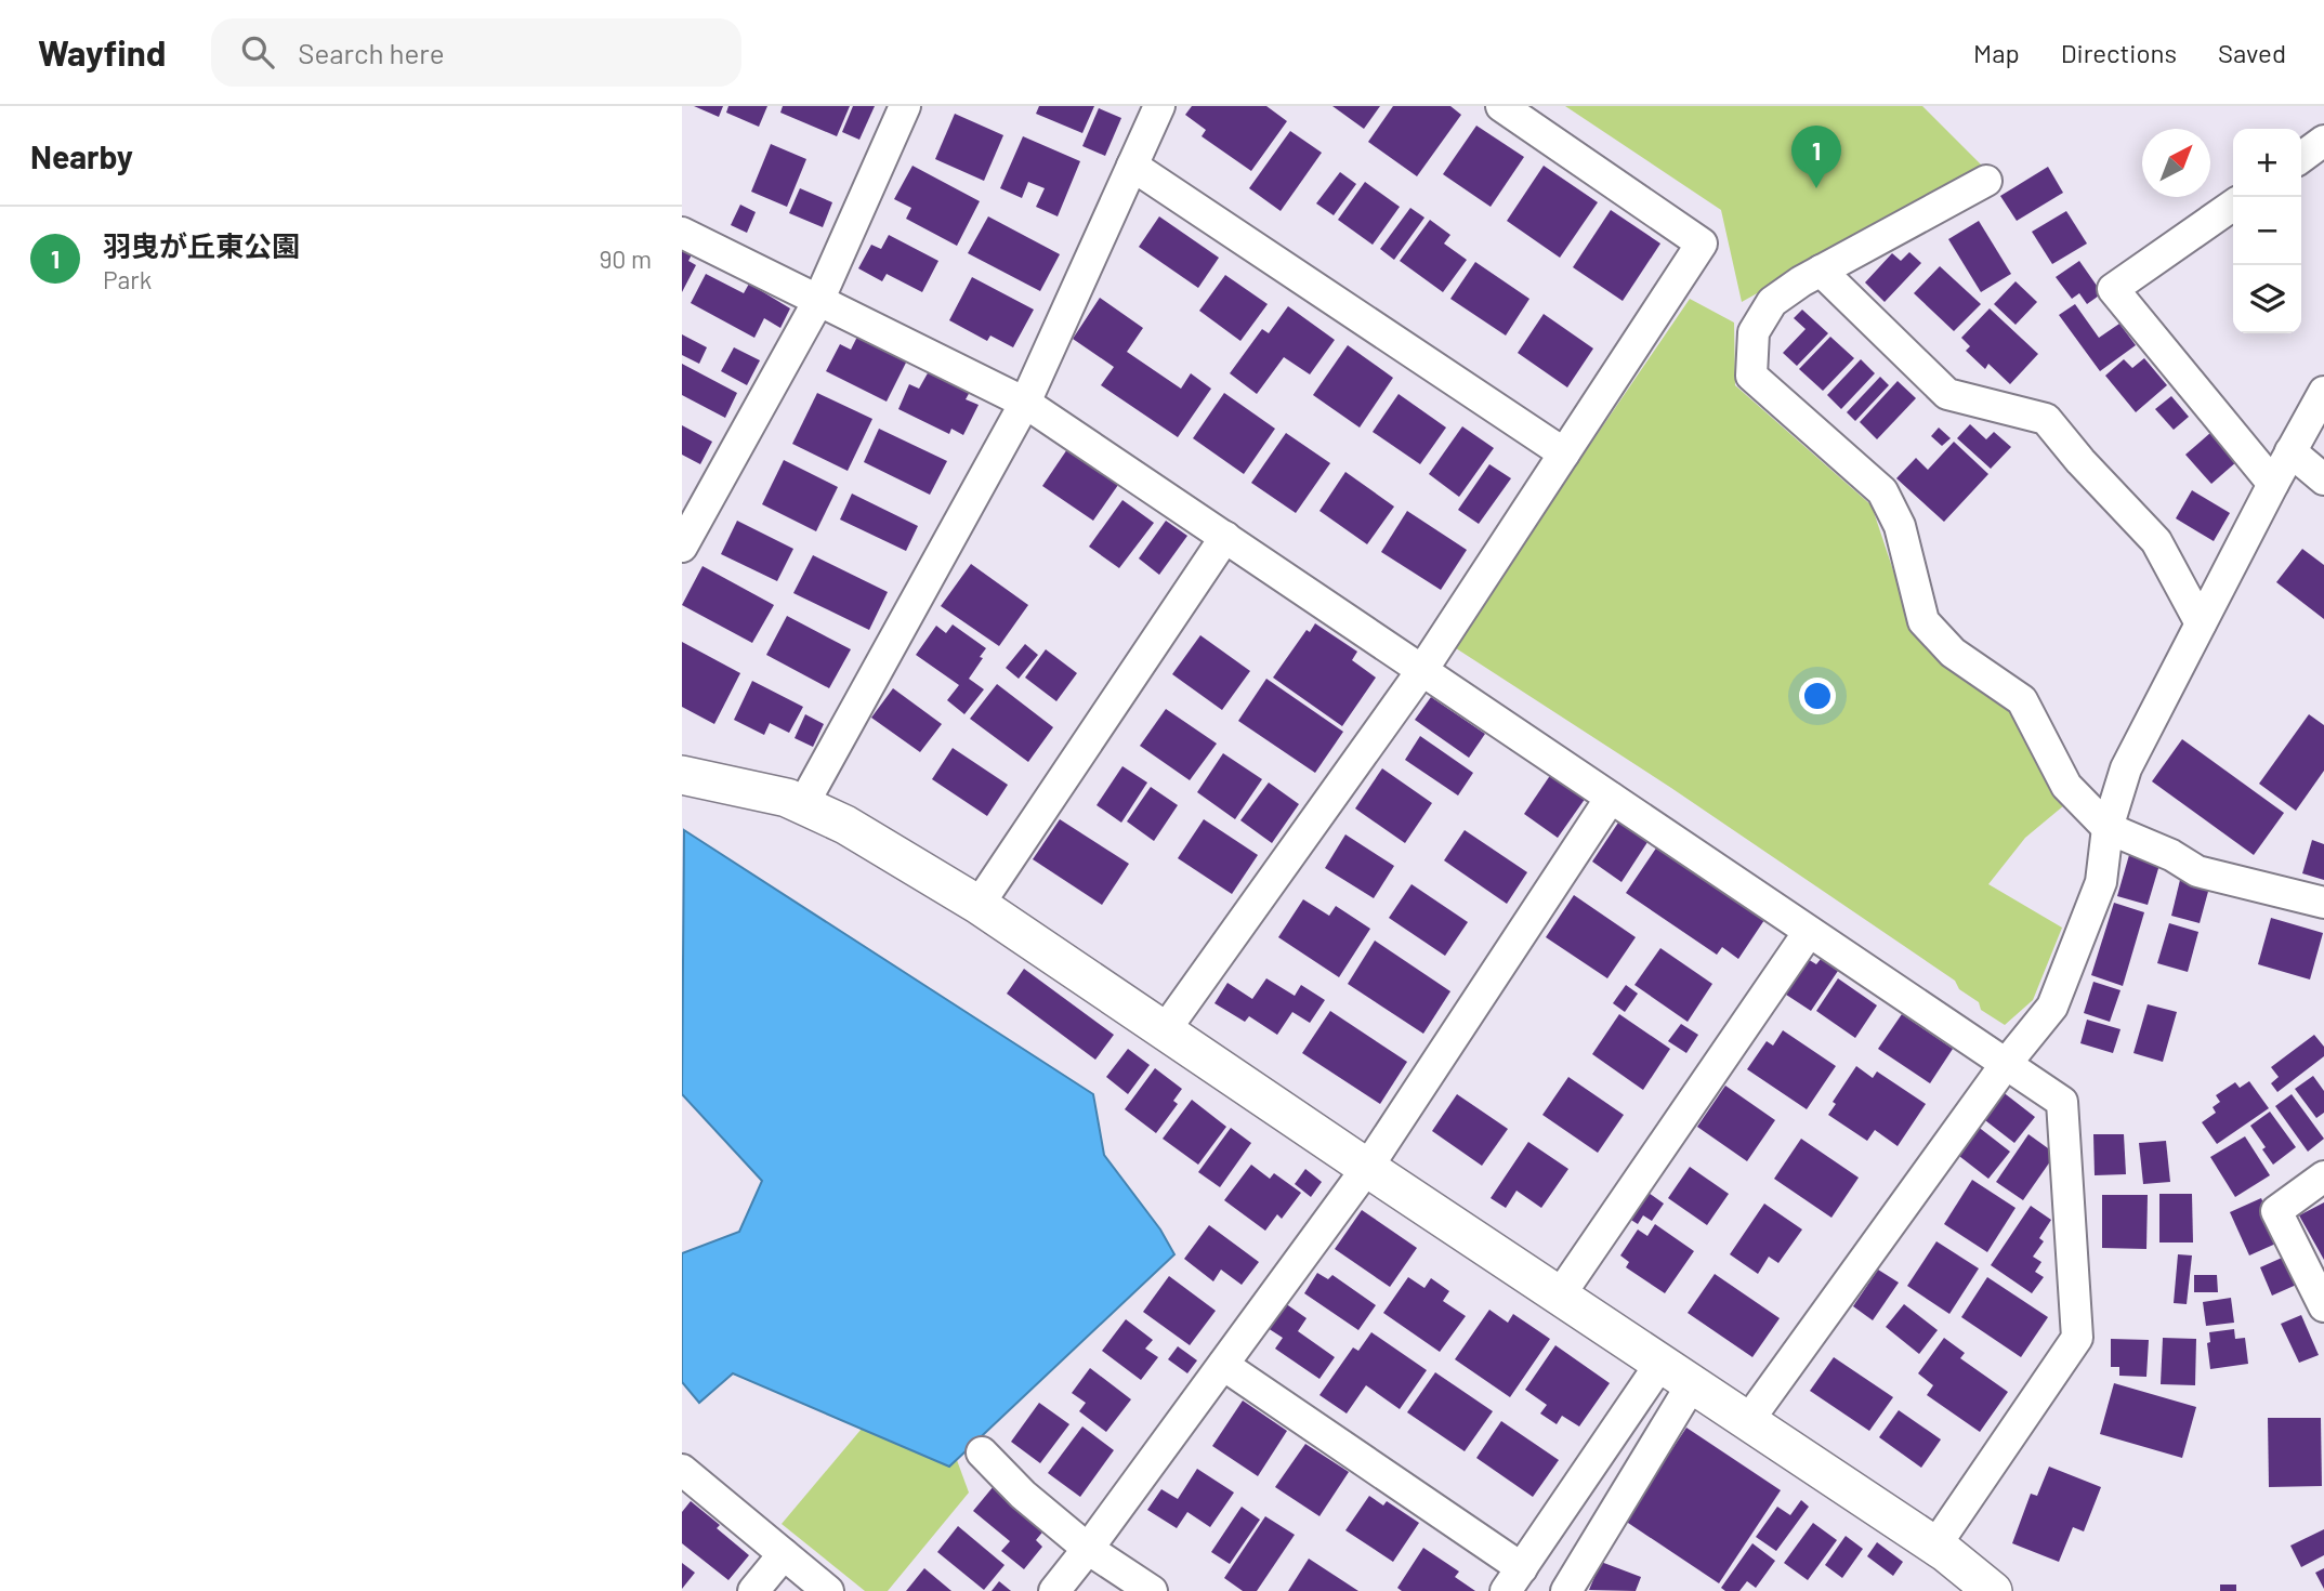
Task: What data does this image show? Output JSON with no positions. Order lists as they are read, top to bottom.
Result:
{
  "north": "top right",
  "page": {
    "header": "Wayfind",
    "search": "Search here",
    "nav": ["Map", "Directions", "Saved"],
    "heading": "Nearby",
    "pins": "1",
    "map_buttons": ["+", "−"],
    "list": [
      {
        "mark": "1",
        "name": "羽曳が丘東公園",
        "note": "Park",
        "value": "90 m"
      }
    ]
  }
}
